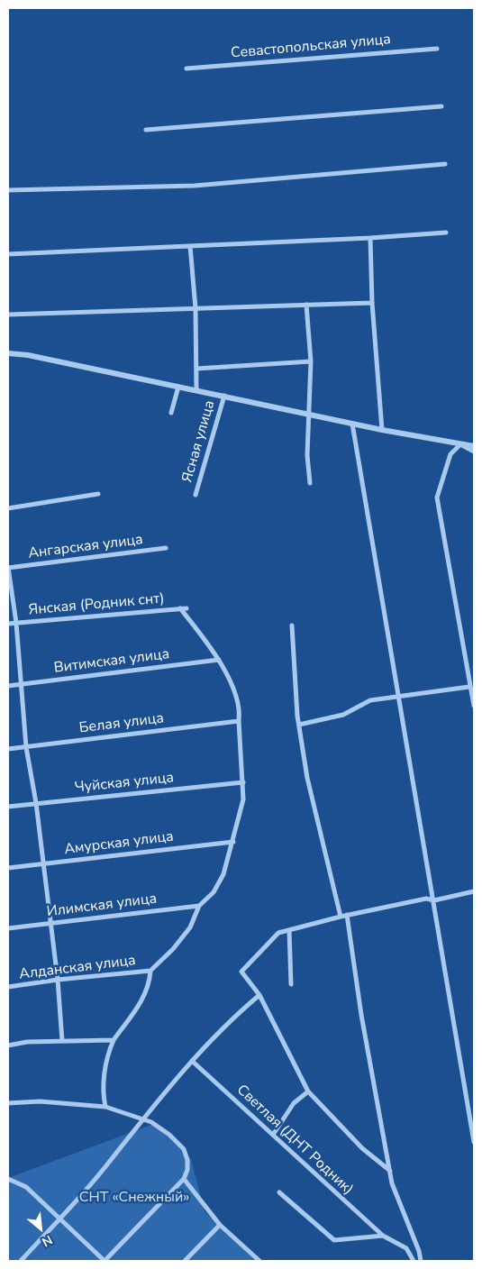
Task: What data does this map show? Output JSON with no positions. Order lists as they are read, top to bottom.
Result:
{
  "streets": {
    "street": [
      "Севастопольская улица",
      "Ясная улица",
      "Ангарская улица",
      "Янская (Родник снт)",
      "Витимская улица",
      "Белая улица",
      "Чуйская улица",
      "Амурская улица",
      "Илимская улица",
      "Алданская улица",
      "Светлая (ДНТ Родник)"
    ]
  },
  "parks": ["СНТ «Снежный»"],
  "north": "bottom right"
}
